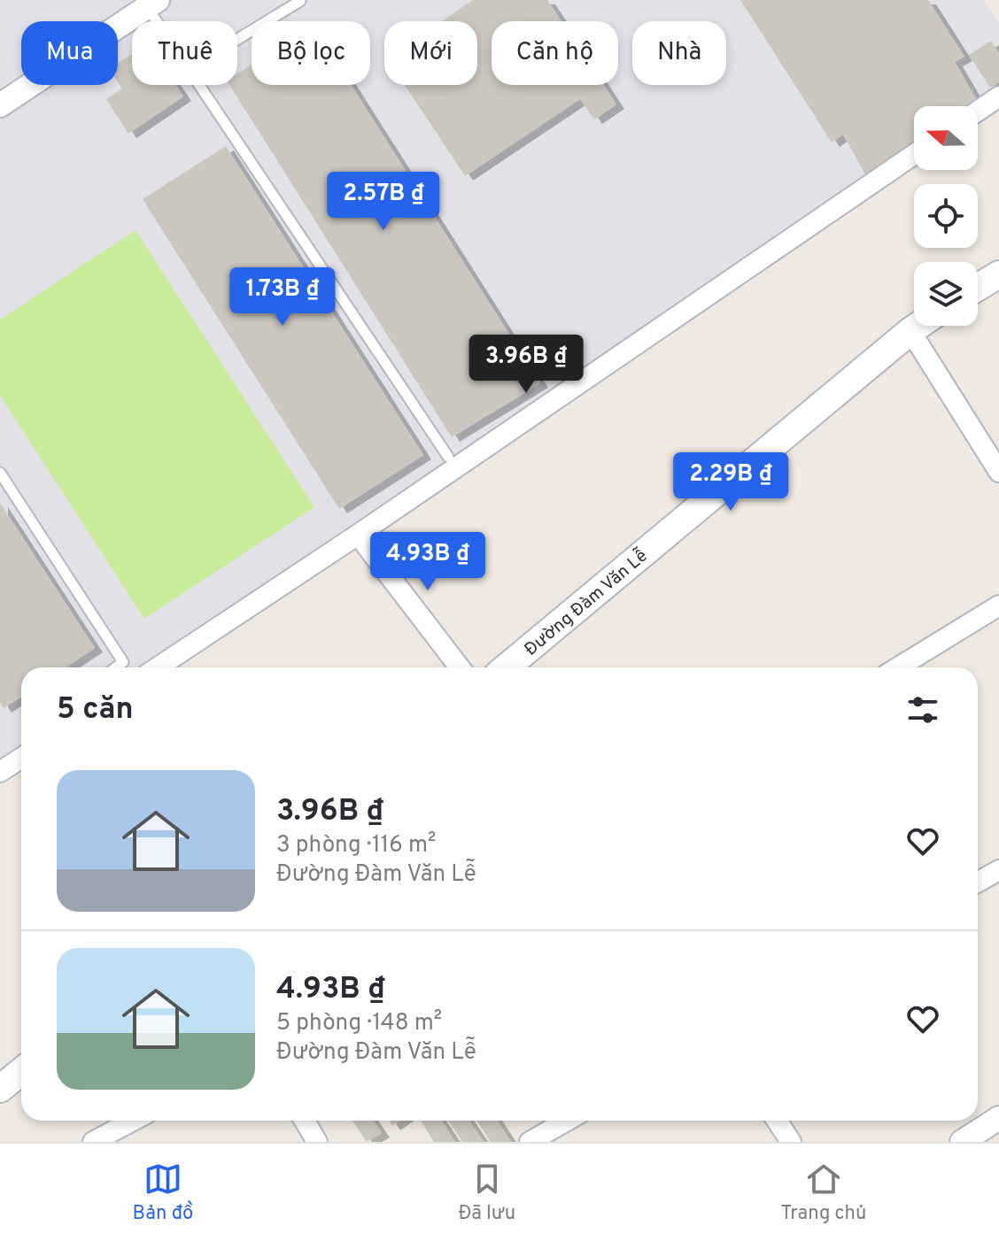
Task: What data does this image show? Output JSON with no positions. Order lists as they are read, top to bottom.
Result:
{
  "streets": {
    "main road": ["Đường Đàm Văn Lễ"]
  },
  "north": "left",
  "page": {
    "chip": [
      "Mua",
      "Thuê",
      "Bộ lọc",
      "Mới",
      "Căn hộ",
      "Nhà"
    ],
    "price": [
      "2.57B ₫",
      "1.73B ₫",
      "3.96B ₫",
      "2.29B ₫",
      "4.93B ₫"
    ],
    "heading": "5 căn",
    "list": [
      {
        "name": "3.96B ₫",
        "note": "3 phòng · 116 m² · Đường Đàm Văn Lễ"
      },
      {
        "name": "4.93B ₫",
        "note": "5 phòng · 148 m² · Đường Đàm Văn Lễ"
      }
    ],
    "tabs": ["Bản đồ", "Đã lưu", "Trang chủ"]
  }
}
